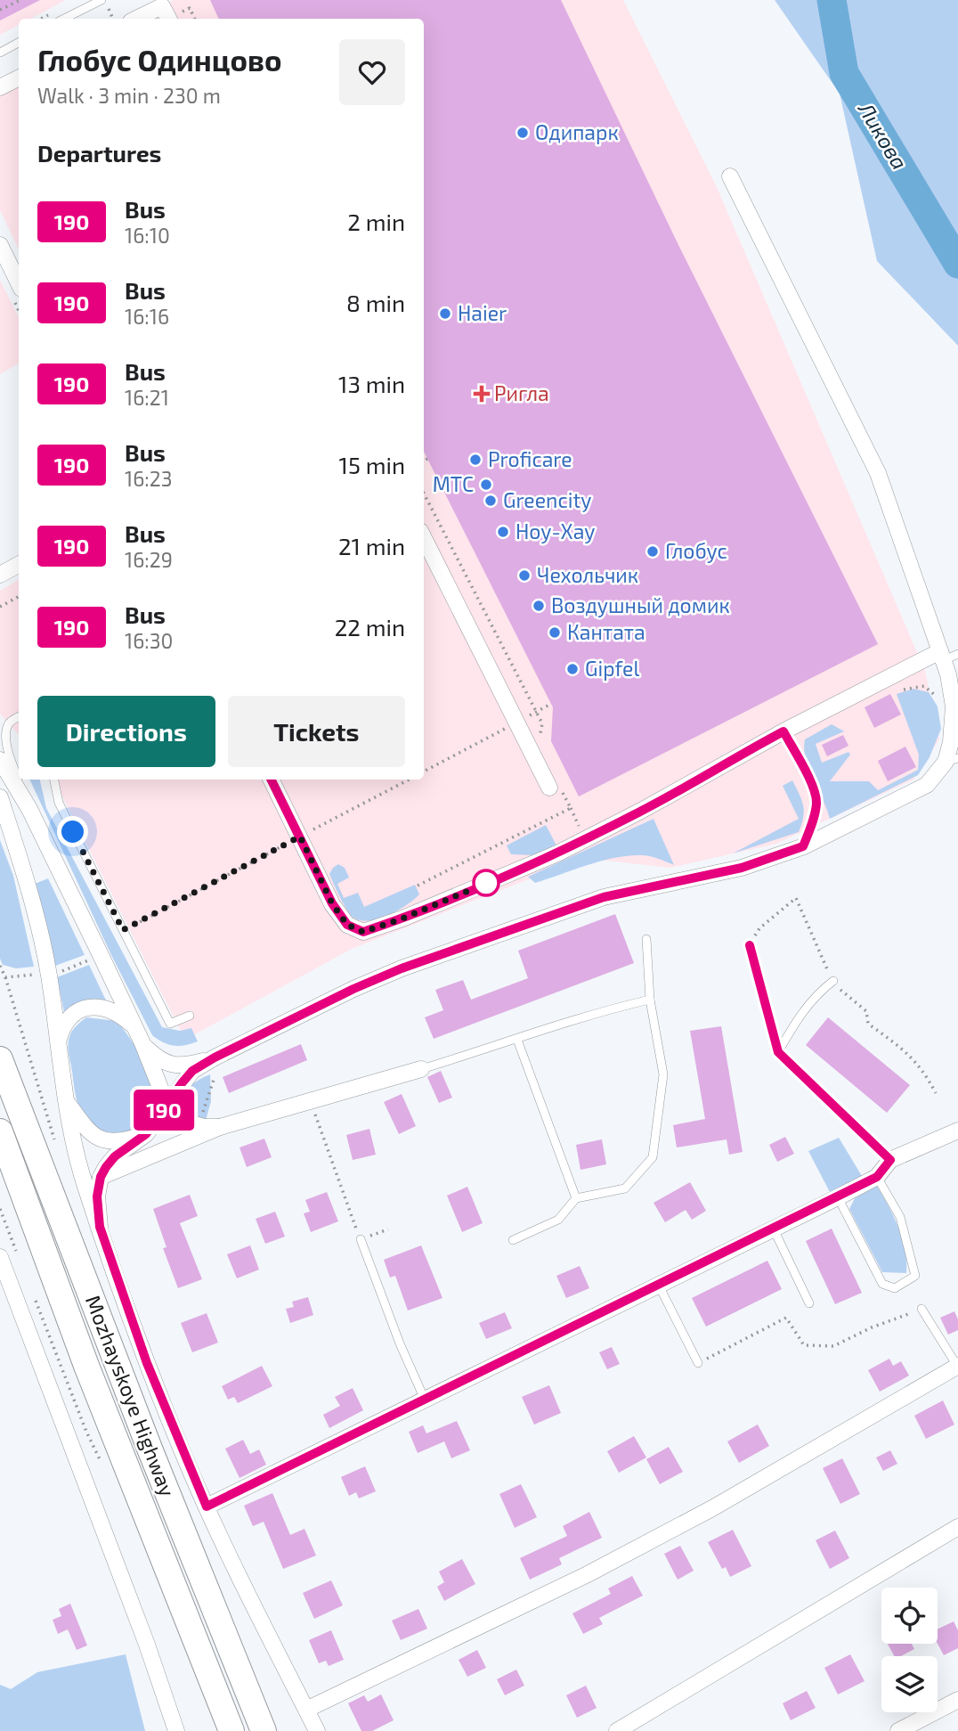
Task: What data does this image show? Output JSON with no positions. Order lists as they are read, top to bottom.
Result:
{
  "streets": {
    "main road": ["Mozhayskoye Highway"]
  },
  "water": ["Ликова"],
  "places": {
    "other": [
      "Одипарк",
      "Haier",
      "Proficare",
      "МТС",
      "Greencity",
      "Ноу-Хау",
      "Глобус",
      "Чехольчик",
      "Воздушный домик",
      "Кантата",
      "Gipfel"
    ],
    "health": ["Ригла"]
  },
  "lines": ["bus line 190"],
  "page": {
    "on_map": "190",
    "heading": [
      ["Глобус Одинцово", "Walk · 3 min · 230 m"],
      "Departures"
    ],
    "list": [
      {
        "mark": "190",
        "name": "Bus",
        "note": "16:10",
        "value": "2 min"
      },
      {
        "mark": "190",
        "name": "Bus",
        "note": "16:16",
        "value": "8 min"
      },
      {
        "mark": "190",
        "name": "Bus",
        "note": "16:21",
        "value": "13 min"
      },
      {
        "mark": "190",
        "name": "Bus",
        "note": "16:23",
        "value": "15 min"
      },
      {
        "mark": "190",
        "name": "Bus",
        "note": "16:29",
        "value": "21 min"
      },
      {
        "mark": "190",
        "name": "Bus",
        "note": "16:30",
        "value": "22 min"
      }
    ],
    "buttons": ["Directions", "Tickets"]
  }
}
